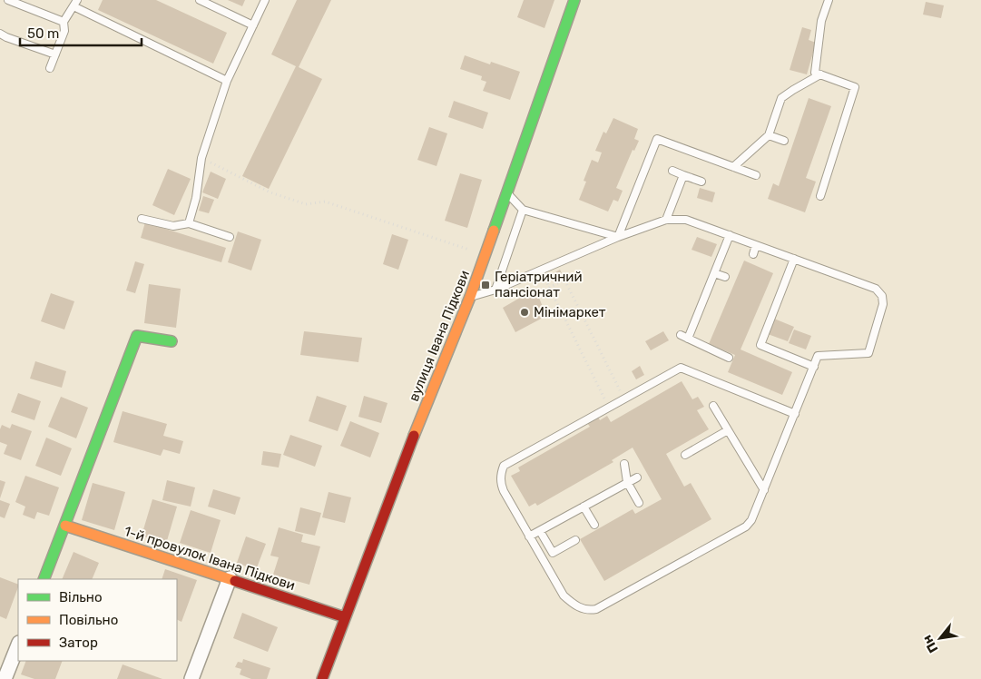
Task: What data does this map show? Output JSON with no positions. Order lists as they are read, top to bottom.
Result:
{
  "streets": {
    "street": ["вулиця Івана Підкови", "1-й провулок Івана Підкови"]
  },
  "crossings": [
    ["вулиця Івана Підкови", "1-й провулок Івана Підкови"]
  ],
  "places": {
    "transit": ["Геріатричний пансіонат"],
    "other": ["Мінімаркет"]
  },
  "legend": ["Вільно", "Повільно", "Затор"],
  "scale_bar": "50 m",
  "north": "bottom left"
}
